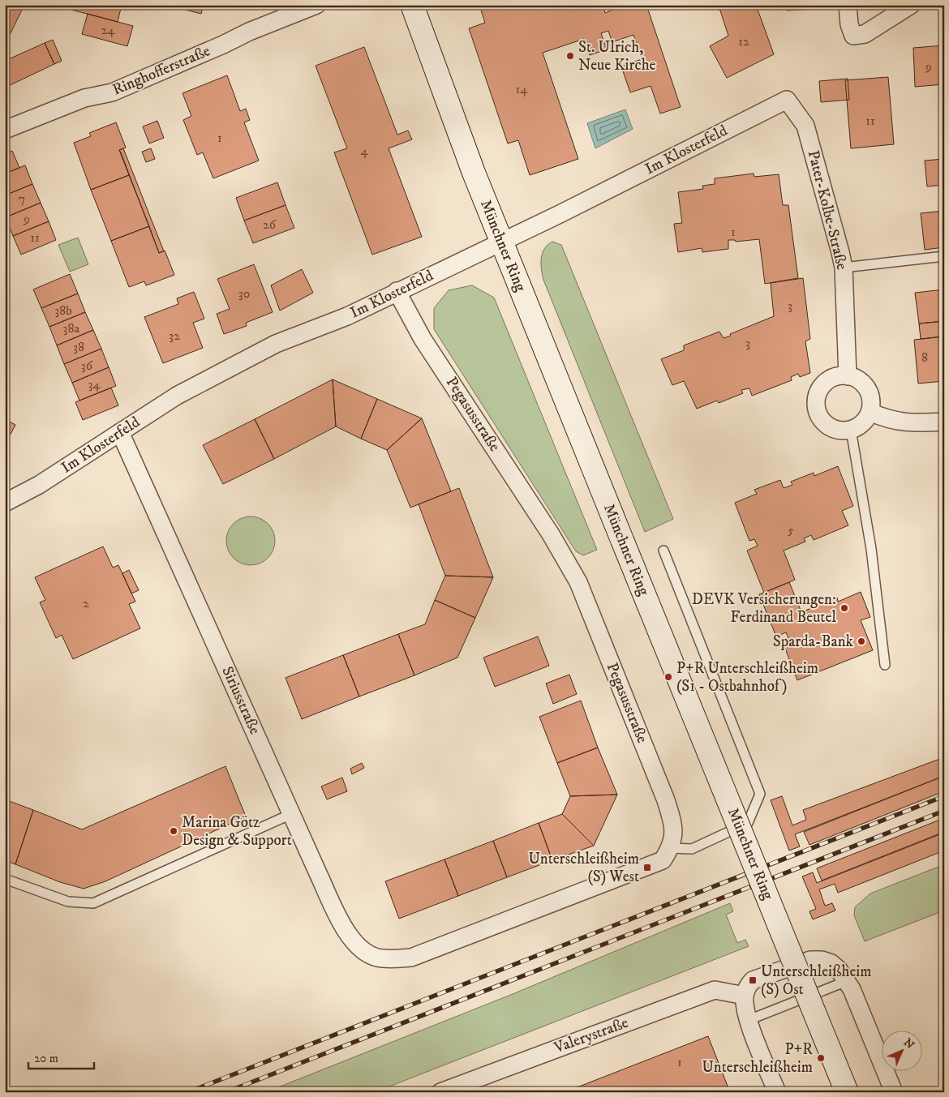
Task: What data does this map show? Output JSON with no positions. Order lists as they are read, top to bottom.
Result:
{
  "streets": {
    "main road": ["Münchner Ring"],
    "street": [
      "Ringhofferstraße",
      "Im Klosterfeld",
      "Pater-Kolbe-Straße",
      "Pegasusstraße",
      "Siriusstraße",
      "Valerystraße"
    ]
  },
  "crossings": [
    ["Im Klosterfeld", "Pater-Kolbe-Straße"],
    ["Im Klosterfeld", "Münchner Ring"],
    ["Im Klosterfeld", "Pegasusstraße"],
    ["Im Klosterfeld", "Siriusstraße"],
    ["Pegasusstraße", "Siriusstraße"]
  ],
  "places": {
    "other": [
      "St. Ulrich, Neue Kirche",
      "DEVK Versicherungen: Ferdinand Beutel",
      "Sparda-Bank",
      "P+R Unterschleißheim (S1 - Ostbahnhof)",
      "Marina Götz Design & Support",
      "P+R Unterschleißheim"
    ],
    "transit": ["Unterschleißheim (S) West", "Unterschleißheim (S) Ost"]
  },
  "house_numbers": [
    "24",
    "12",
    "9",
    "14",
    "11",
    "1",
    "4",
    "7",
    "9",
    "26",
    "1",
    "11",
    "30",
    "3",
    "38b",
    "38a",
    "32",
    "3",
    "38",
    "8",
    "36",
    "34",
    "5",
    "2",
    "1"
  ],
  "scale_bar": "20 m",
  "north": "top right"
}
